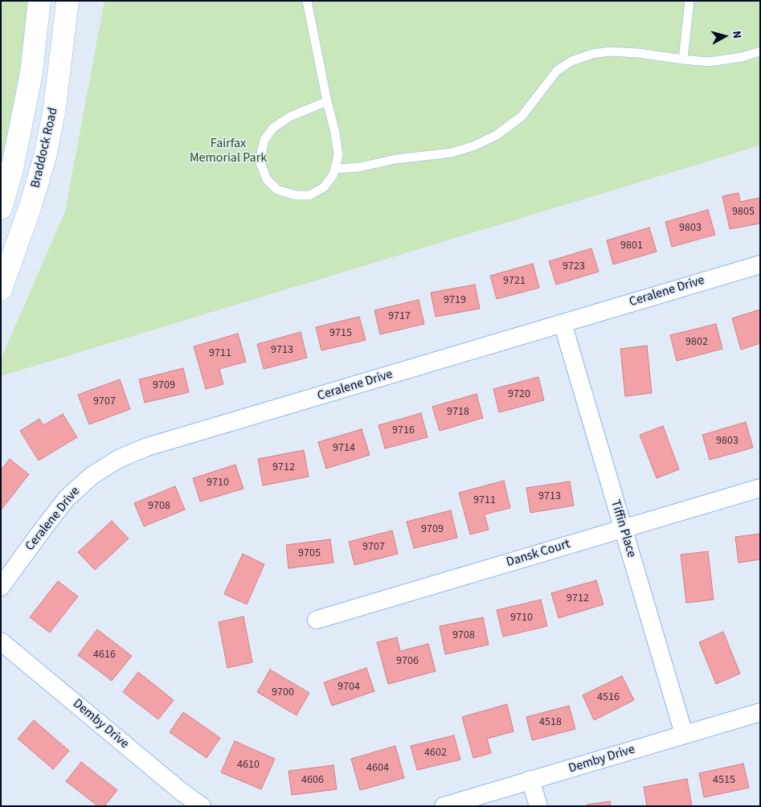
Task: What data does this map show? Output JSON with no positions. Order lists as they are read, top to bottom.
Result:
{
  "streets": {
    "main road": ["Braddock Road"],
    "street": [
      "Ceralene Drive",
      "Tiffin Place",
      "Dansk Court",
      "Demby Drive"
    ]
  },
  "crossings": [
    ["Ceralene Drive", "Tiffin Place"],
    ["Tiffin Place", "Dansk Court"],
    ["Tiffin Place", "Demby Drive"]
  ],
  "parks": ["Fairfax Memorial Park"],
  "house_numbers": [
    "9805",
    "9803",
    "9801",
    "9723",
    "9721",
    "9719",
    "9717",
    "9715",
    "9802",
    "9713",
    "9711",
    "9709",
    "9720",
    "9707",
    "9718",
    "9716",
    "9803",
    "9714",
    "9712",
    "9710",
    "9713",
    "9711",
    "9708",
    "9709",
    "9707",
    "9705",
    "9712",
    "9710",
    "9708",
    "4616",
    "9706",
    "9704",
    "9700",
    "4516",
    "4518",
    "4602",
    "4610",
    "4604",
    "4606",
    "4515"
  ],
  "north": "right"
}
